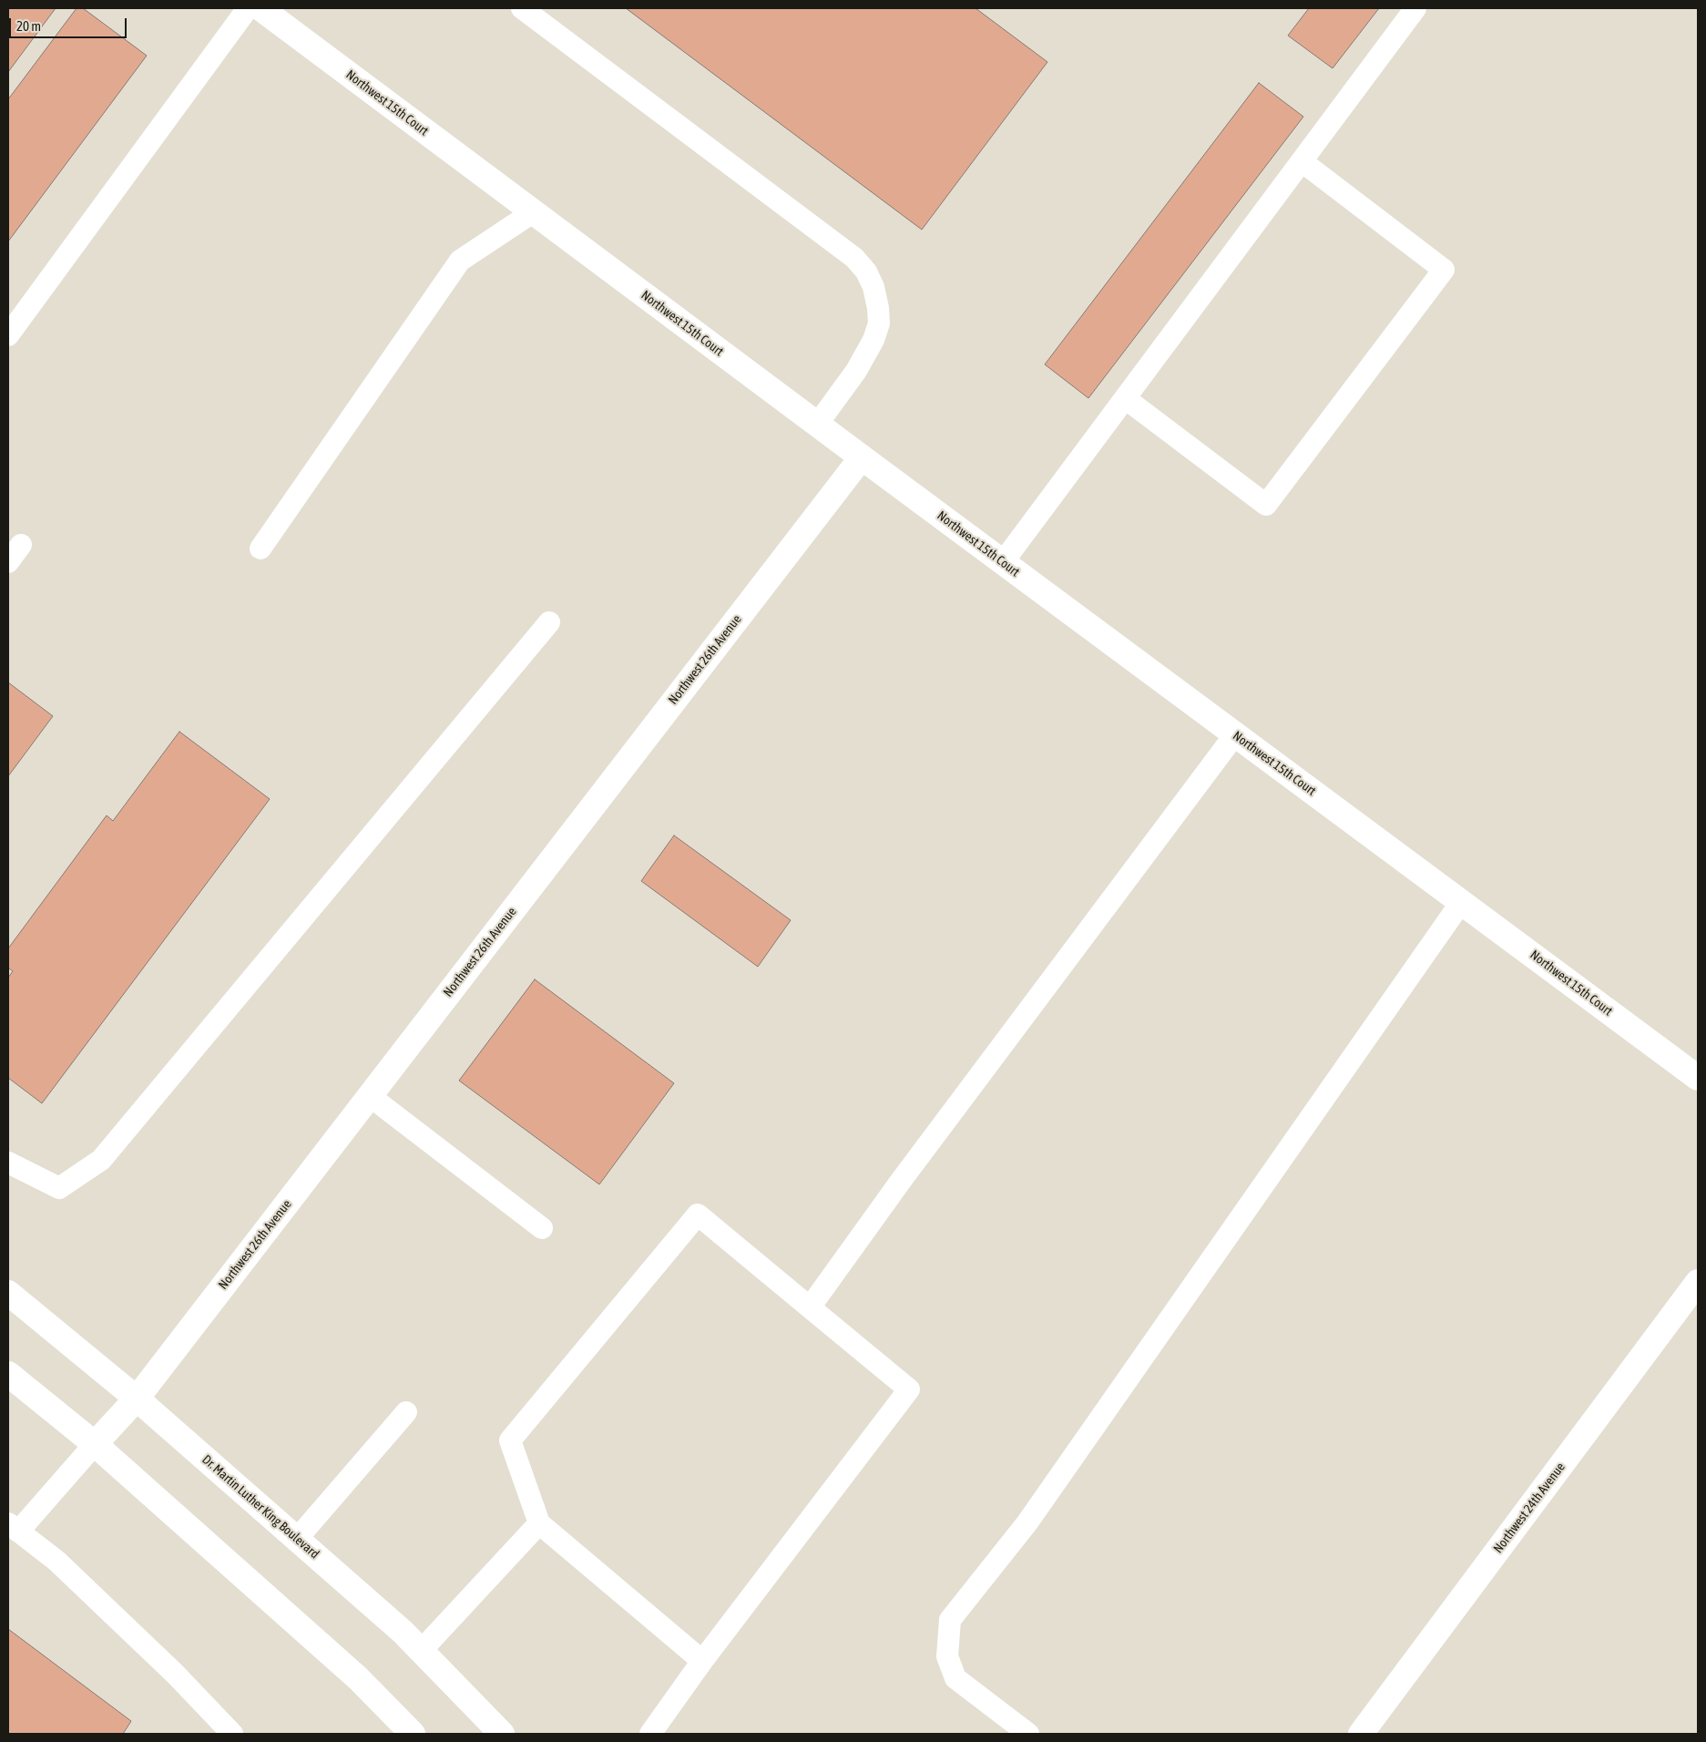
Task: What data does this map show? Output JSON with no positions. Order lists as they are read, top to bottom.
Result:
{
  "streets": {
    "street": [
      "Northwest 15th Court",
      "Northwest 26th Avenue",
      "Dr. Martin Luther King Boulevard",
      "Northwest 24th Avenue"
    ]
  },
  "crossings": [
    ["Northwest 15th Court", "Northwest 26th Avenue"],
    ["Northwest 26th Avenue", "Dr. Martin Luther King Boulevard"]
  ],
  "scale_bar": "20 m"
}
